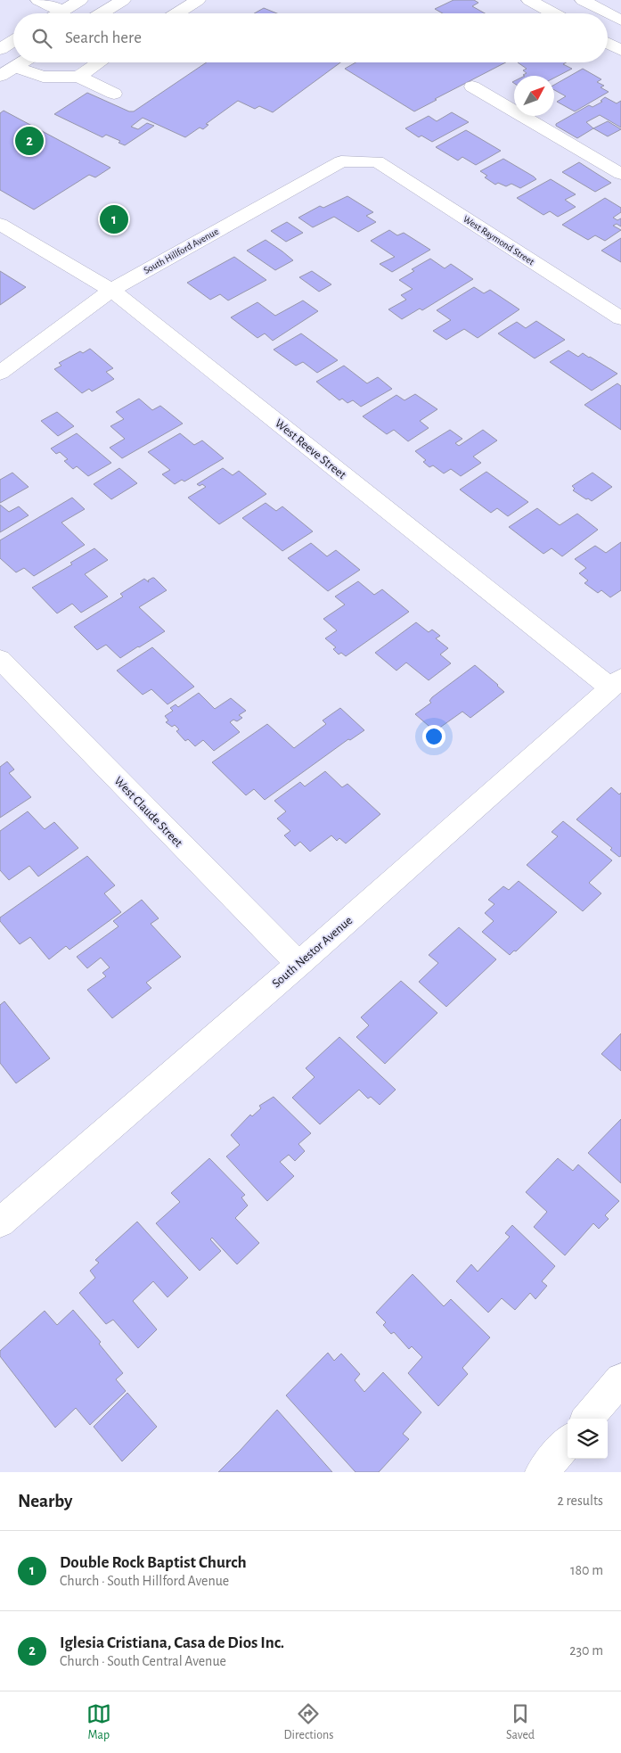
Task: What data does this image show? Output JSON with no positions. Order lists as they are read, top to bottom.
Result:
{
  "streets": {
    "street": [
      "West Raymond Street",
      "South Hillford Avenue",
      "West Reeve Street",
      "West Claude Street",
      "South Nestor Avenue"
    ]
  },
  "crossings": [
    ["West Raymond Street", "South Hillford Avenue"],
    ["South Hillford Avenue", "West Reeve Street"],
    ["West Reeve Street", "South Nestor Avenue"],
    ["West Claude Street", "South Nestor Avenue"]
  ],
  "north": "top right",
  "page": {
    "search": "Search here",
    "pins": ["2", "1"],
    "heading": ["Nearby", "2 results"],
    "list": [
      {
        "mark": "1",
        "name": "Double Rock Baptist Church",
        "note": "Church · South Hillford Avenue",
        "value": "180 m"
      },
      {
        "mark": "2",
        "name": "Iglesia Cristiana, Casa de Dios Inc.",
        "note": "Church · South Central Avenue",
        "value": "230 m"
      }
    ],
    "nav": ["Map", "Directions", "Saved"]
  }
}
